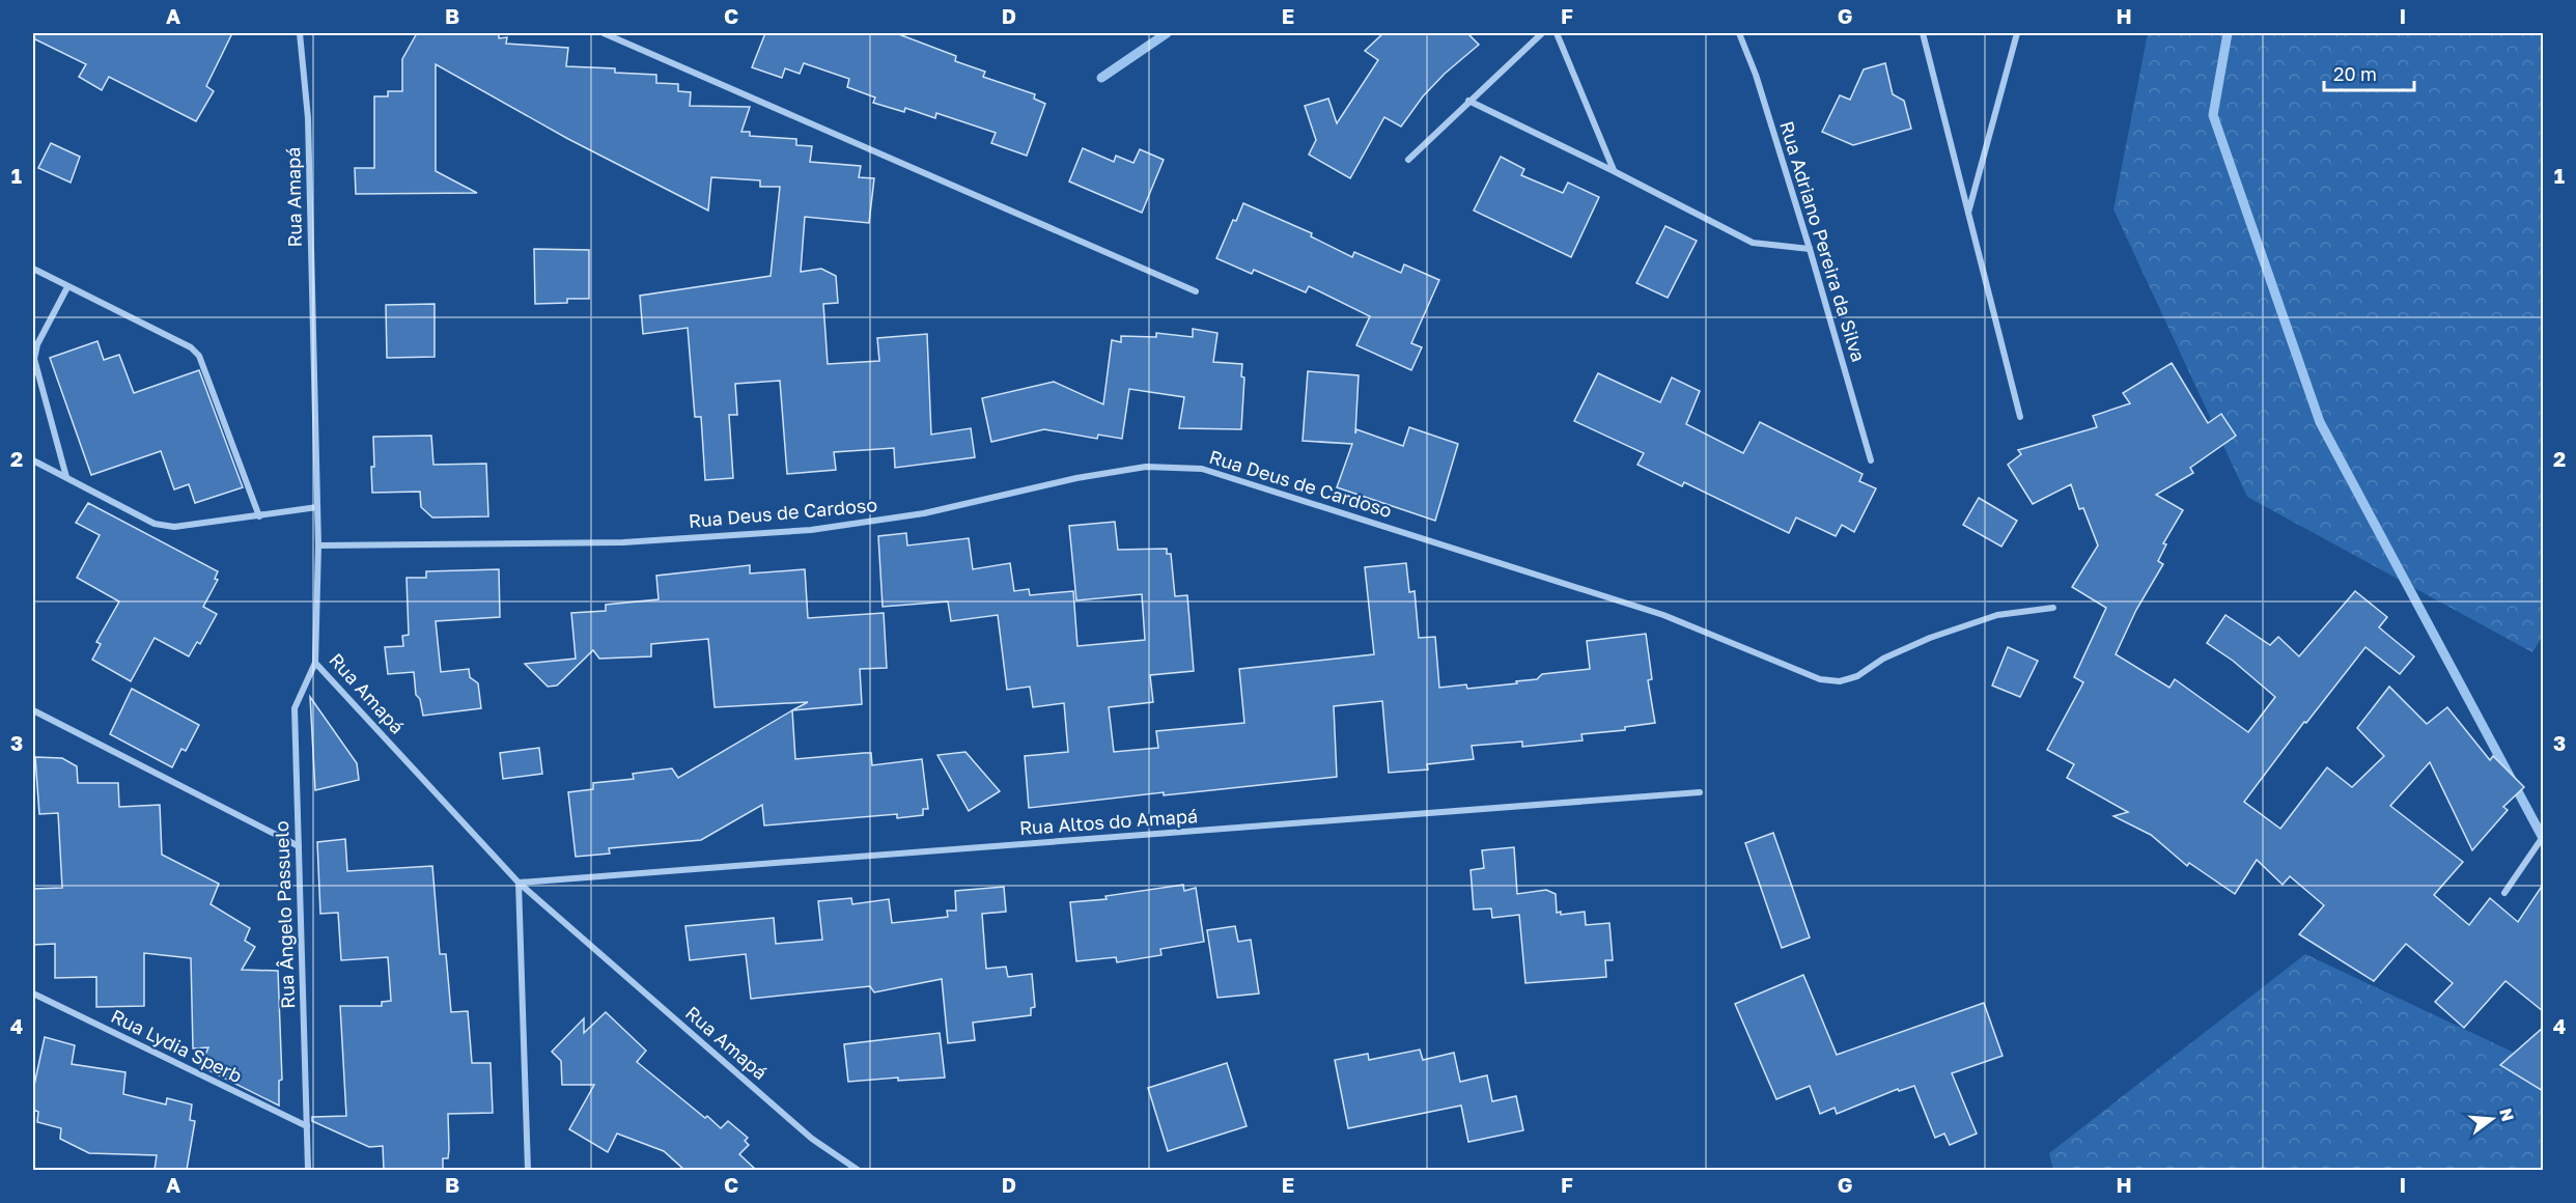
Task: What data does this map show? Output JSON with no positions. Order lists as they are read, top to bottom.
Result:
{
  "streets": {
    "street": [
      "Rua Amapá",
      "Rua Adriano Pereira da Silva",
      "Rua Deus de Cardoso",
      "Rua Altos do Amapá",
      "Rua Ângelo Passuelo",
      "Rua Lydia Sperb"
    ]
  },
  "crossings": [
    ["Rua Amapá", "Rua Deus de Cardoso"],
    ["Rua Amapá", "Rua Altos do Amapá"],
    ["Rua Amapá", "Rua Ângelo Passuelo"],
    ["Rua Ângelo Passuelo", "Rua Lydia Sperb"]
  ],
  "scale_bar": "20 m",
  "north": "right",
  "grid": {
    "columns": [
      "A",
      "B",
      "C",
      "D",
      "E",
      "F",
      "G",
      "H",
      "I"
    ],
    "rows": [
      "1",
      "2",
      "3",
      "4"
    ]
  }
}
